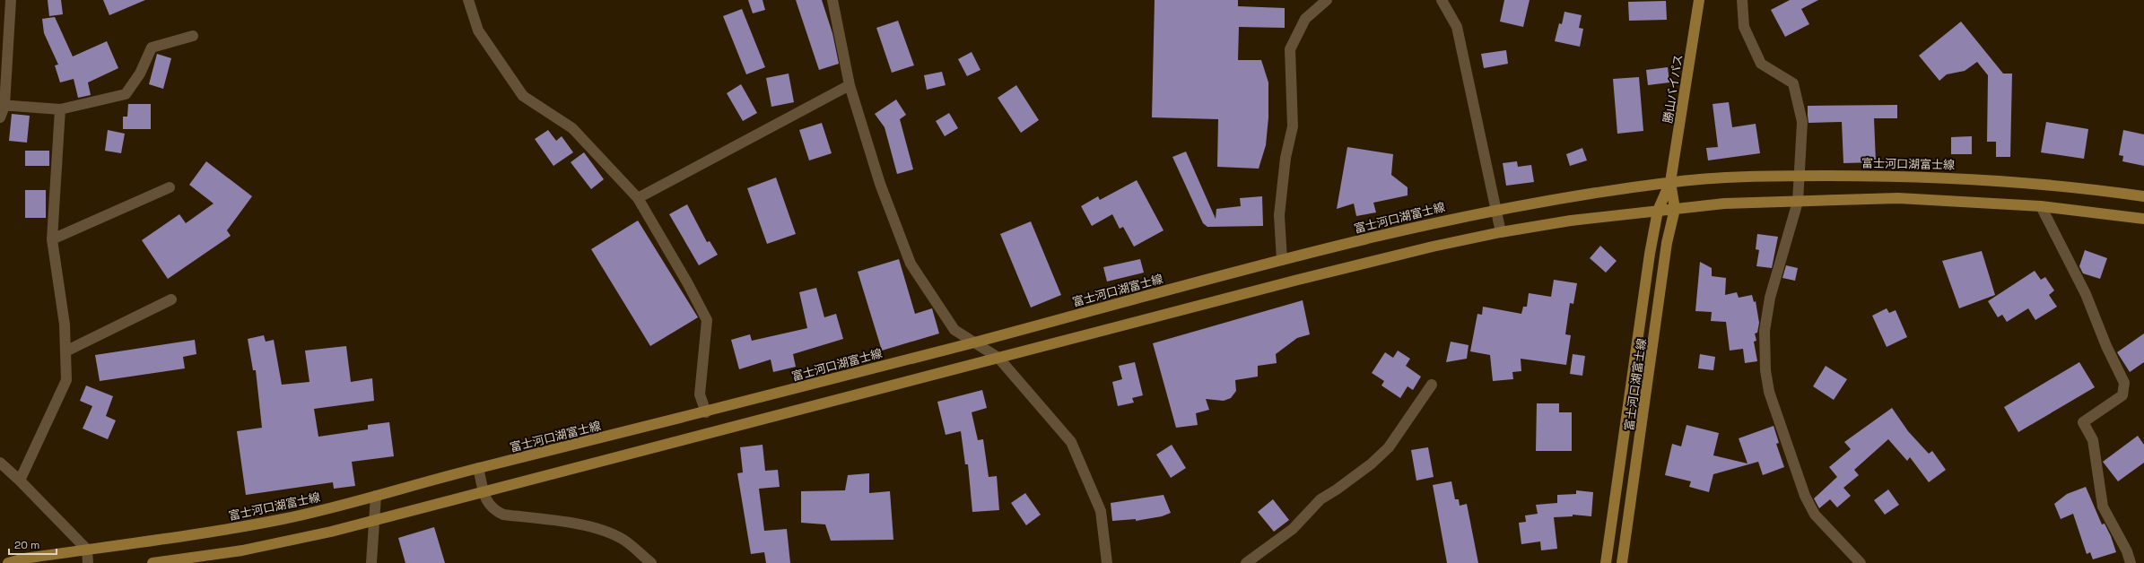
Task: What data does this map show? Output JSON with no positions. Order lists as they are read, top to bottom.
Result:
{
  "streets": {
    "main road": ["勝山バイパス", "富士河口湖富士線"]
  },
  "crossings": [
    ["勝山バイパス", "富士河口湖富士線"]
  ],
  "scale_bar": "20 m"
}
